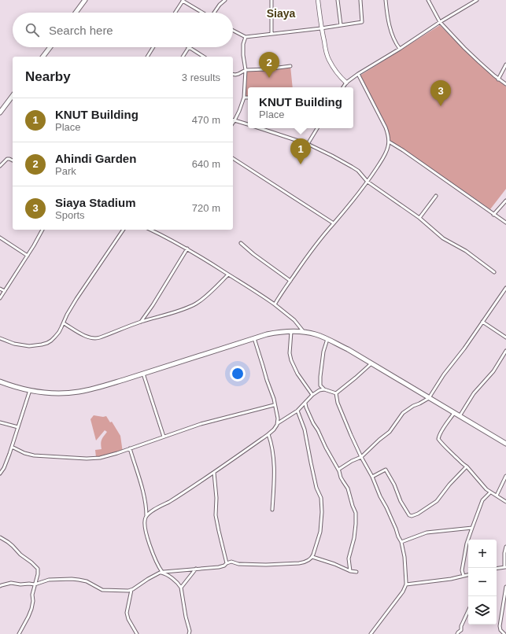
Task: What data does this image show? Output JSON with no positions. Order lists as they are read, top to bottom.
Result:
{
  "districts": ["Siaya"],
  "page": {
    "search": "Search here",
    "pins": ["2", "3", "1"],
    "heading": ["Nearby", "3 results"],
    "popup": ["KNUT Building", "Place"],
    "list": [
      {
        "mark": "1",
        "name": "KNUT Building",
        "note": "Place",
        "value": "470 m"
      },
      {
        "mark": "2",
        "name": "Ahindi Garden",
        "note": "Park",
        "value": "640 m"
      },
      {
        "mark": "3",
        "name": "Siaya Stadium",
        "note": "Sports",
        "value": "720 m"
      }
    ],
    "map_buttons": ["+", "−"]
  }
}
